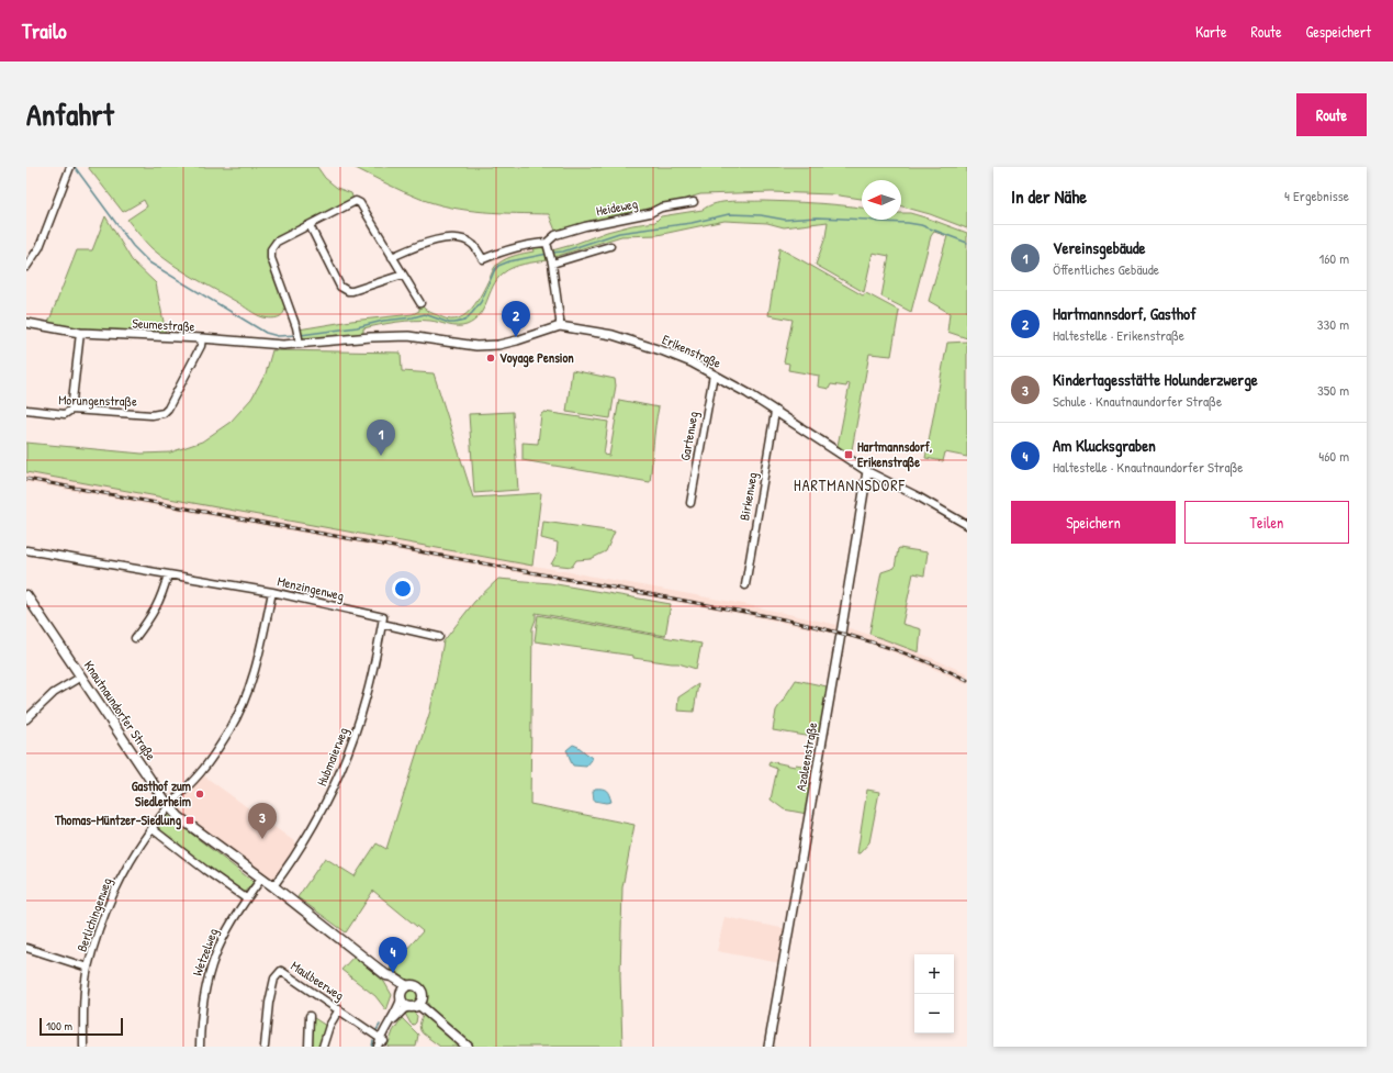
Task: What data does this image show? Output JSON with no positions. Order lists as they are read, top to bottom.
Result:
{
  "streets": {
    "main road": ["Knautnaundorfer Straße"],
    "street": [
      "Heideweg",
      "Seumestraße",
      "Erikenstraße",
      "Morungenstraße",
      "Gartenweg",
      "Birkenweg",
      "Menzingenweg",
      "Hubmaierweg",
      "Azaleenstraße",
      "Berlichingenweg",
      "Wetzelweg",
      "Maulbeerweg"
    ]
  },
  "crossings": [
    ["Seumestraße", "Erikenstraße"],
    ["Seumestraße", "Morungenstraße"],
    ["Erikenstraße", "Gartenweg"],
    ["Erikenstraße", "Birkenweg"],
    ["Erikenstraße", "Azaleenstraße"],
    ["Menzingenweg", "Hubmaierweg"],
    ["Menzingenweg", "Berlichingenweg"],
    ["Knautnaundorfer Straße", "Hubmaierweg"],
    ["Knautnaundorfer Straße", "Berlichingenweg"],
    ["Knautnaundorfer Straße", "Wetzelweg"]
  ],
  "districts": ["HARTMANNSDORF"],
  "places": {
    "other": ["Voyage Pension", "Gasthof zum Siedlerheim"],
    "transit": ["Hartmannsdorf, Erikenstraße", "Thomas-Müntzer-Siedlung"]
  },
  "scale_bar": "100 m",
  "north": "left",
  "page": {
    "header": "Trailo",
    "nav": ["Karte", "Route", "Gespeichert"],
    "title": "Anfahrt",
    "buttons": [
      "Route",
      ["Speichern", "Teilen"]
    ],
    "heading": ["In der Nähe", "4 Ergebnisse"],
    "list": [
      {
        "mark": "1",
        "name": "Vereinsgebäude",
        "note": "Öffentliches Gebäude",
        "value": "160 m"
      },
      {
        "mark": "2",
        "name": "Hartmannsdorf, Gasthof",
        "note": "Haltestelle · Erikenstraße",
        "value": "330 m"
      },
      {
        "mark": "3",
        "name": "Kindertagesstätte Holunderzwerge",
        "note": "Schule · Knautnaundorfer Straße",
        "value": "350 m"
      },
      {
        "mark": "4",
        "name": "Am Klucksgraben",
        "note": "Haltestelle · Knautnaundorfer Straße",
        "value": "460 m"
      }
    ],
    "pins": [
      "2",
      "1",
      "3",
      "4"
    ],
    "map_buttons": ["+", "−"],
    "scale": "100 m"
  }
}
